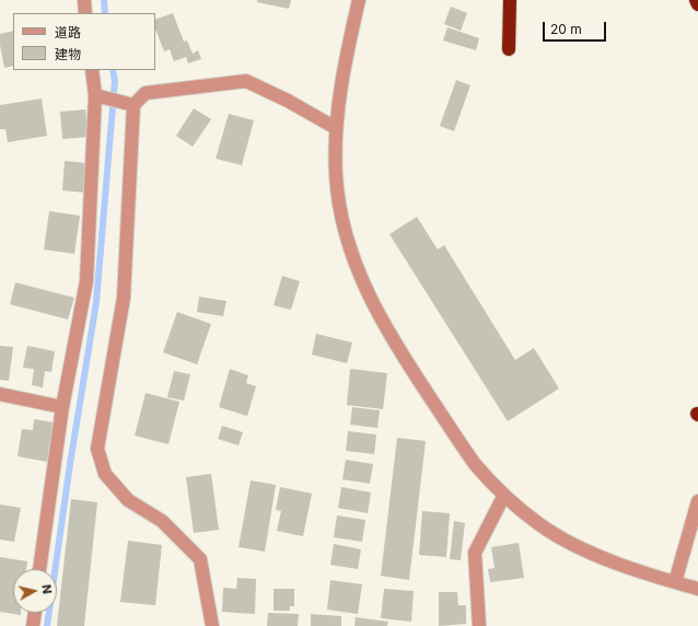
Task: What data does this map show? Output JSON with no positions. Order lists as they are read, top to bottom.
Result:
{
  "legend": ["道路", "建物"],
  "scale_bar": "20 m",
  "north": "right"
}
